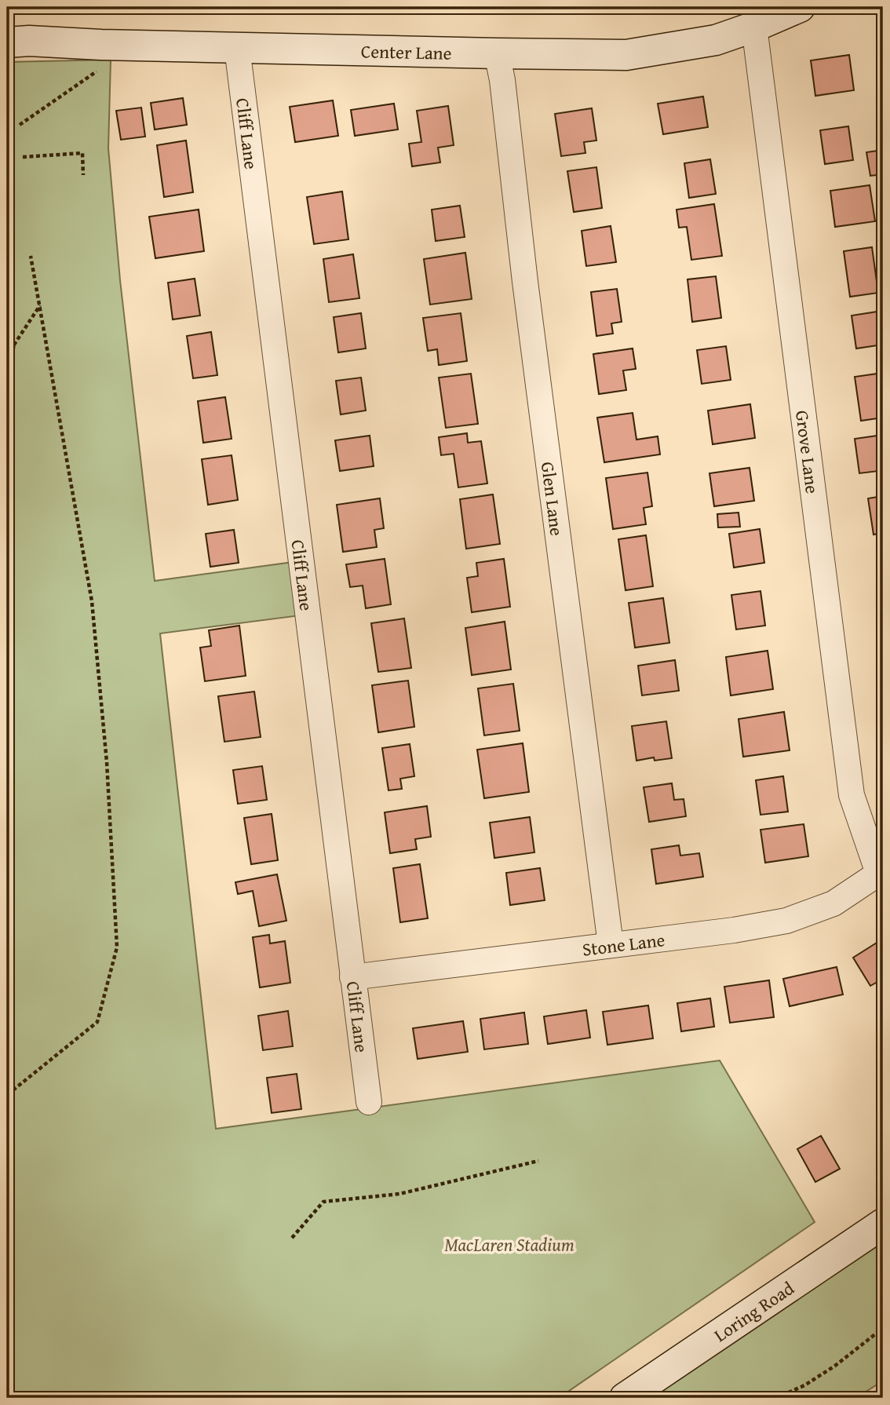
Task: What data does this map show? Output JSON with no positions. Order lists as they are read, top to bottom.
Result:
{
  "streets": {
    "street": [
      "Center Lane",
      "Cliff Lane",
      "Grove Lane",
      "Glen Lane",
      "Stone Lane",
      "Loring Road"
    ]
  },
  "crossings": [
    ["Center Lane", "Cliff Lane"],
    ["Center Lane", "Grove Lane"],
    ["Center Lane", "Glen Lane"],
    ["Cliff Lane", "Stone Lane"],
    ["Grove Lane", "Stone Lane"],
    ["Glen Lane", "Stone Lane"]
  ],
  "parks": ["MacLaren Stadium"]
}
